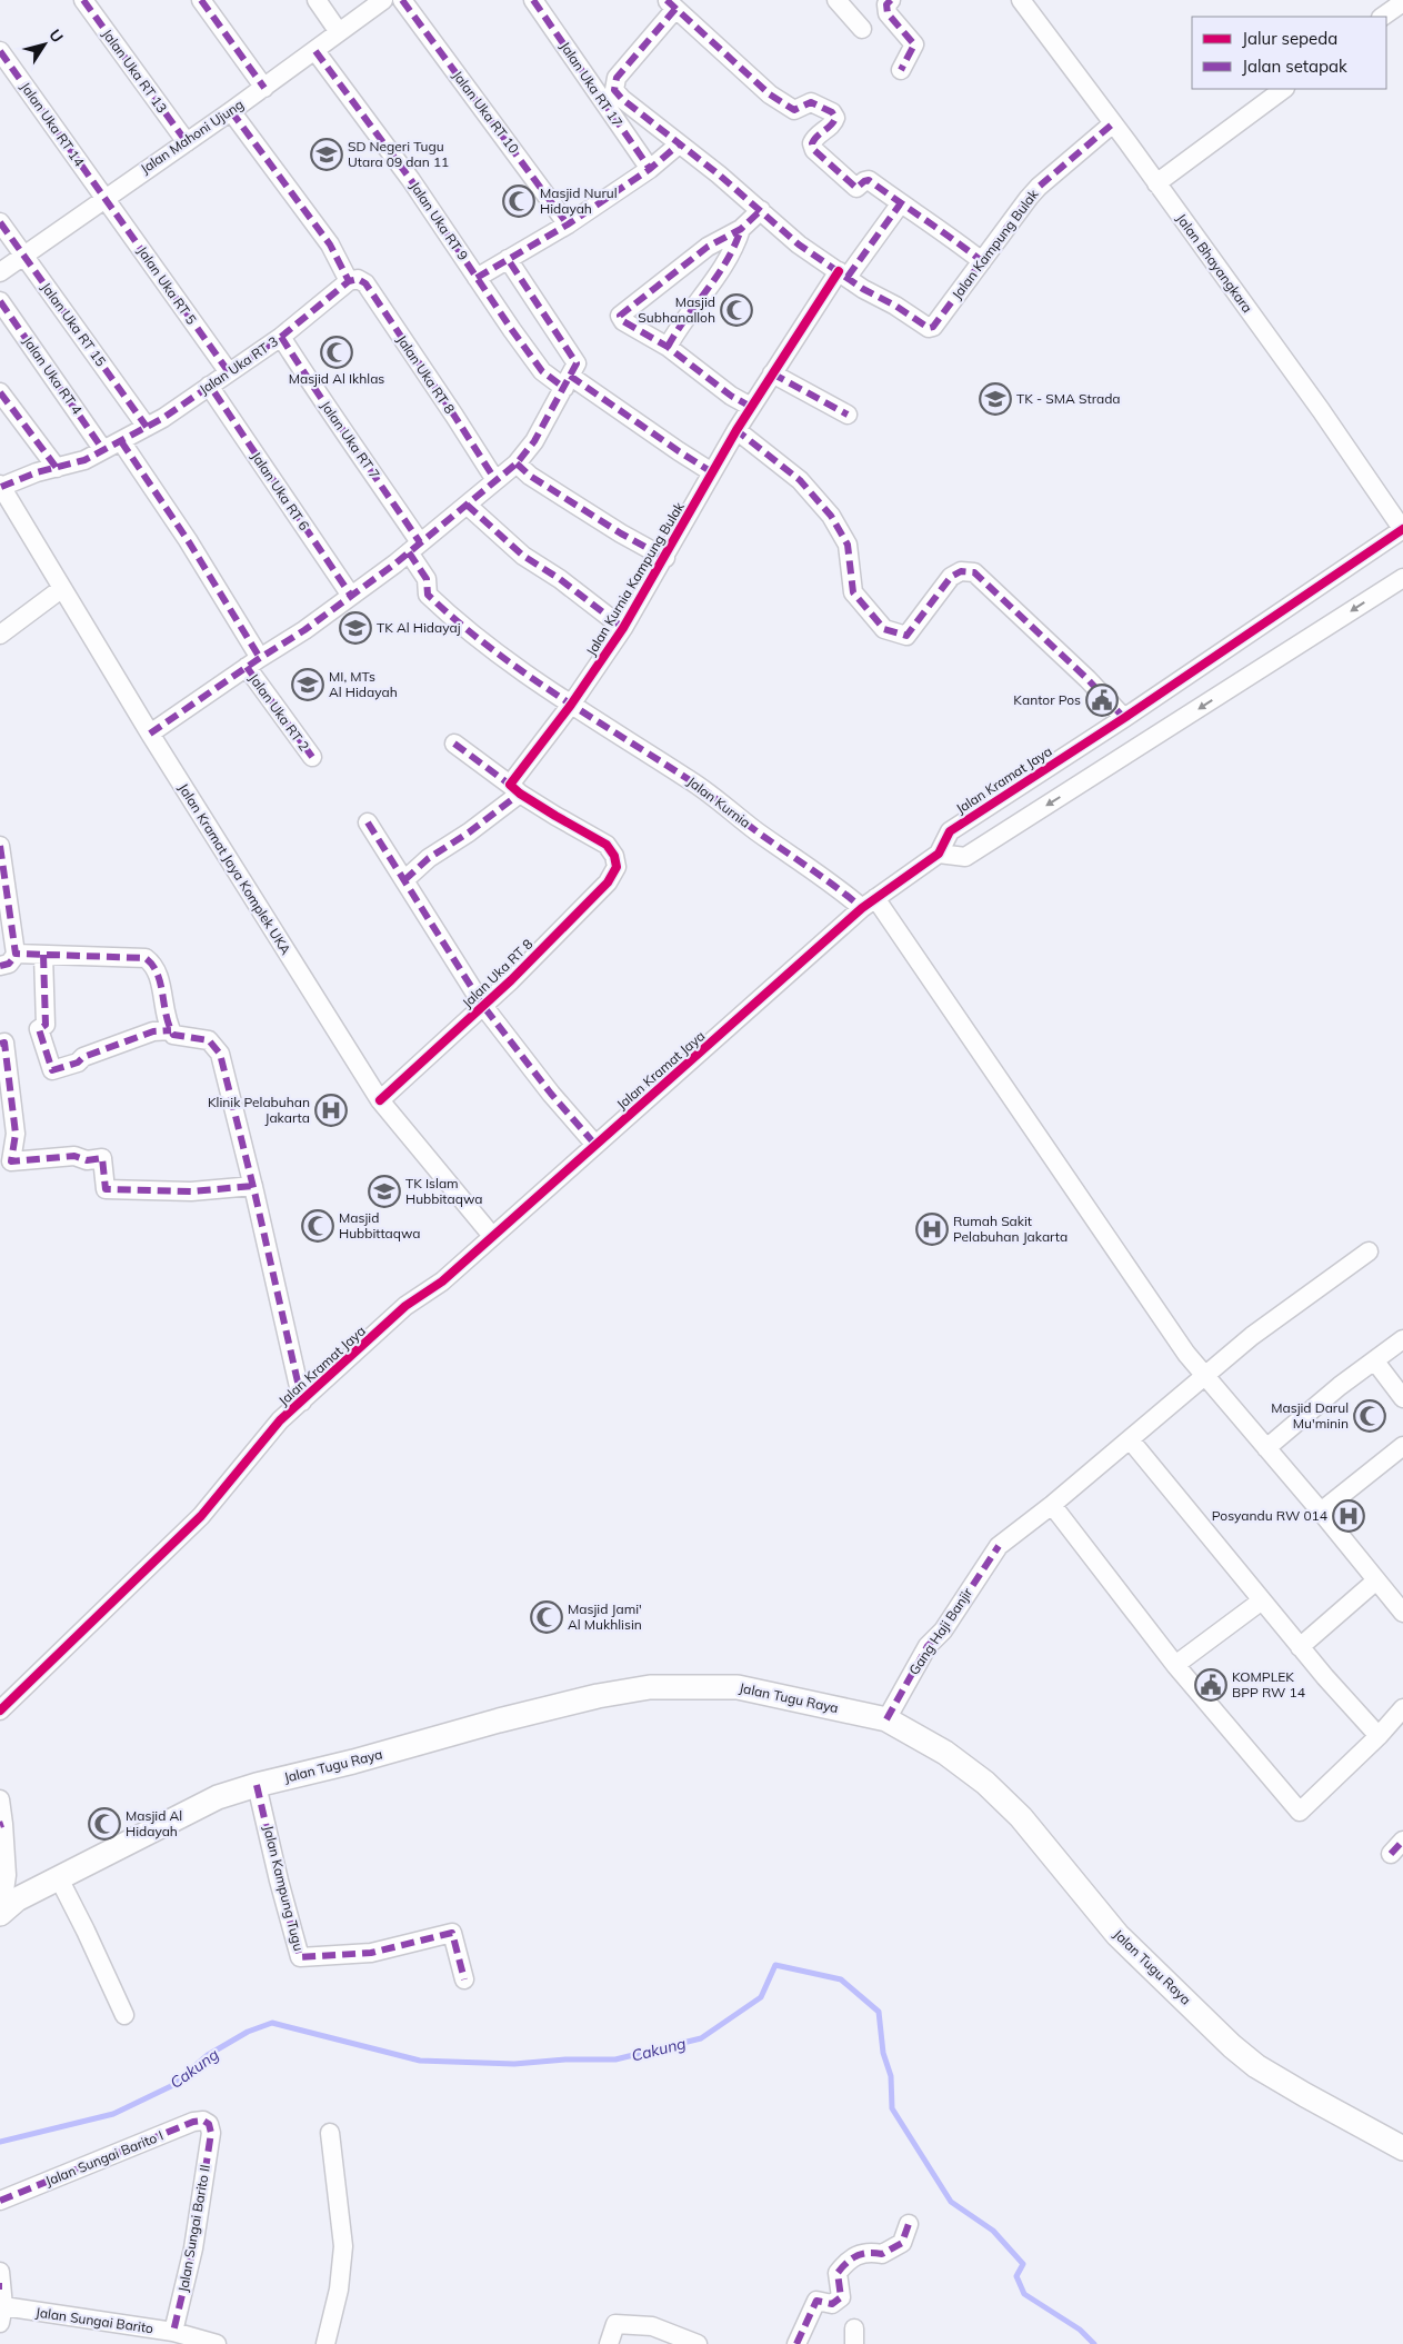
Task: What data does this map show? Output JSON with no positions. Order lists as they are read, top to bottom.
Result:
{
  "streets": {
    "main road": ["Jalan Tugu Raya"],
    "street": [
      "Jalan Uka RT 13",
      "Jalan Uka RT 17",
      "Jalan Uka RT 10",
      "Jalan Uka RT 14",
      "Jalan Mahoni Ujung",
      "Jalan Uka RT 9",
      "Jalan Kampung Bulak",
      "Jalan Bhayangkara",
      "Jalan Uka RT 5",
      "Jalan Uka RT 15",
      "Jalan Uka RT 3",
      "Jalan Uka RT 8",
      "Jalan Uka RT 4",
      "Jalan Uka RT 7",
      "Jalan Uka RT 6",
      "Jalan Kurnia Kampung Bulak",
      "Jalan Uka RT 2",
      "Jalan Kramat Jaya",
      "Jalan Kurnia",
      "Jalan Kramat Jaya Komplek UKA",
      "Gang Haji Banjir",
      "Jalan Kampung Tugu",
      "Jalan Sungai Barito I",
      "Jalan Sungai Barito II",
      "Jalan Sungai Barito"
    ]
  },
  "crossings": [
    ["Jalan Uka RT 13", "Jalan Mahoni Ujung"],
    ["Jalan Uka RT 14", "Jalan Mahoni Ujung"],
    ["Jalan Uka RT 14", "Jalan Uka RT 5"],
    ["Jalan Mahoni Ujung", "Jalan Uka RT 9"],
    ["Jalan Mahoni Ujung", "Jalan Uka RT 5"],
    ["Jalan Mahoni Ujung", "Jalan Uka RT 15"],
    ["Jalan Uka RT 9", "Jalan Kurnia Kampung Bulak"],
    ["Jalan Kampung Bulak", "Jalan Bhayangkara"],
    ["Jalan Kampung Bulak", "Jalan Kurnia Kampung Bulak"],
    ["Jalan Bhayangkara", "Jalan Kramat Jaya"],
    ["Jalan Uka RT 5", "Jalan Uka RT 3"],
    ["Jalan Uka RT 15", "Jalan Uka RT 3"],
    ["Jalan Uka RT 3", "Jalan Uka RT 8"],
    ["Jalan Uka RT 3", "Jalan Uka RT 4"],
    ["Jalan Uka RT 3", "Jalan Uka RT 7"],
    ["Jalan Uka RT 3", "Jalan Uka RT 6"],
    ["Jalan Uka RT 3", "Jalan Kramat Jaya Komplek UKA"],
    ["Jalan Uka RT 8", "Jalan Kurnia Kampung Bulak"],
    ["Jalan Uka RT 8", "Jalan Kramat Jaya Komplek UKA"],
    ["Jalan Uka RT 7", "Jalan Kurnia Kampung Bulak"],
    ["Jalan Uka RT 7", "Jalan Kurnia"],
    ["Jalan Kurnia Kampung Bulak", "Jalan Kurnia"],
    ["Jalan Kramat Jaya", "Jalan Kurnia"],
    ["Jalan Kramat Jaya", "Jalan Kramat Jaya Komplek UKA"],
    ["Gang Haji Banjir", "Jalan Tugu Raya"],
    ["Jalan Tugu Raya", "Jalan Kampung Tugu"],
    ["Jalan Sungai Barito I", "Jalan Sungai Barito II"],
    ["Jalan Sungai Barito II", "Jalan Sungai Barito"]
  ],
  "water": ["Cakung"],
  "places": {
    "school or university": [
      "SD Negeri Tugu Utara 09 dan 11",
      "TK - SMA Strada",
      "TK Al Hidayaj",
      "MI, MTs Al Hidayah",
      "TK Islam Hubbitaqwa"
    ],
    "mosque": [
      "Masjid Nurul Hidayah",
      "Masjid Subhanalloh",
      "Masjid Al Ikhlas",
      "Masjid Hubbittaqwa",
      "Masjid Darul Mu'minin",
      "Masjid Jami' Al Mukhlisin",
      "Masjid Al Hidayah"
    ],
    "public building": ["Kantor Pos", "KOMPLEK BPP RW 14"],
    "hospital": ["Klinik Pelabuhan Jakarta", "Rumah Sakit Pelabuhan Jakarta", "Posyandu RW 014"]
  },
  "legend": ["Jalur sepeda", "Jalan setapak"],
  "north": "top right"
}
